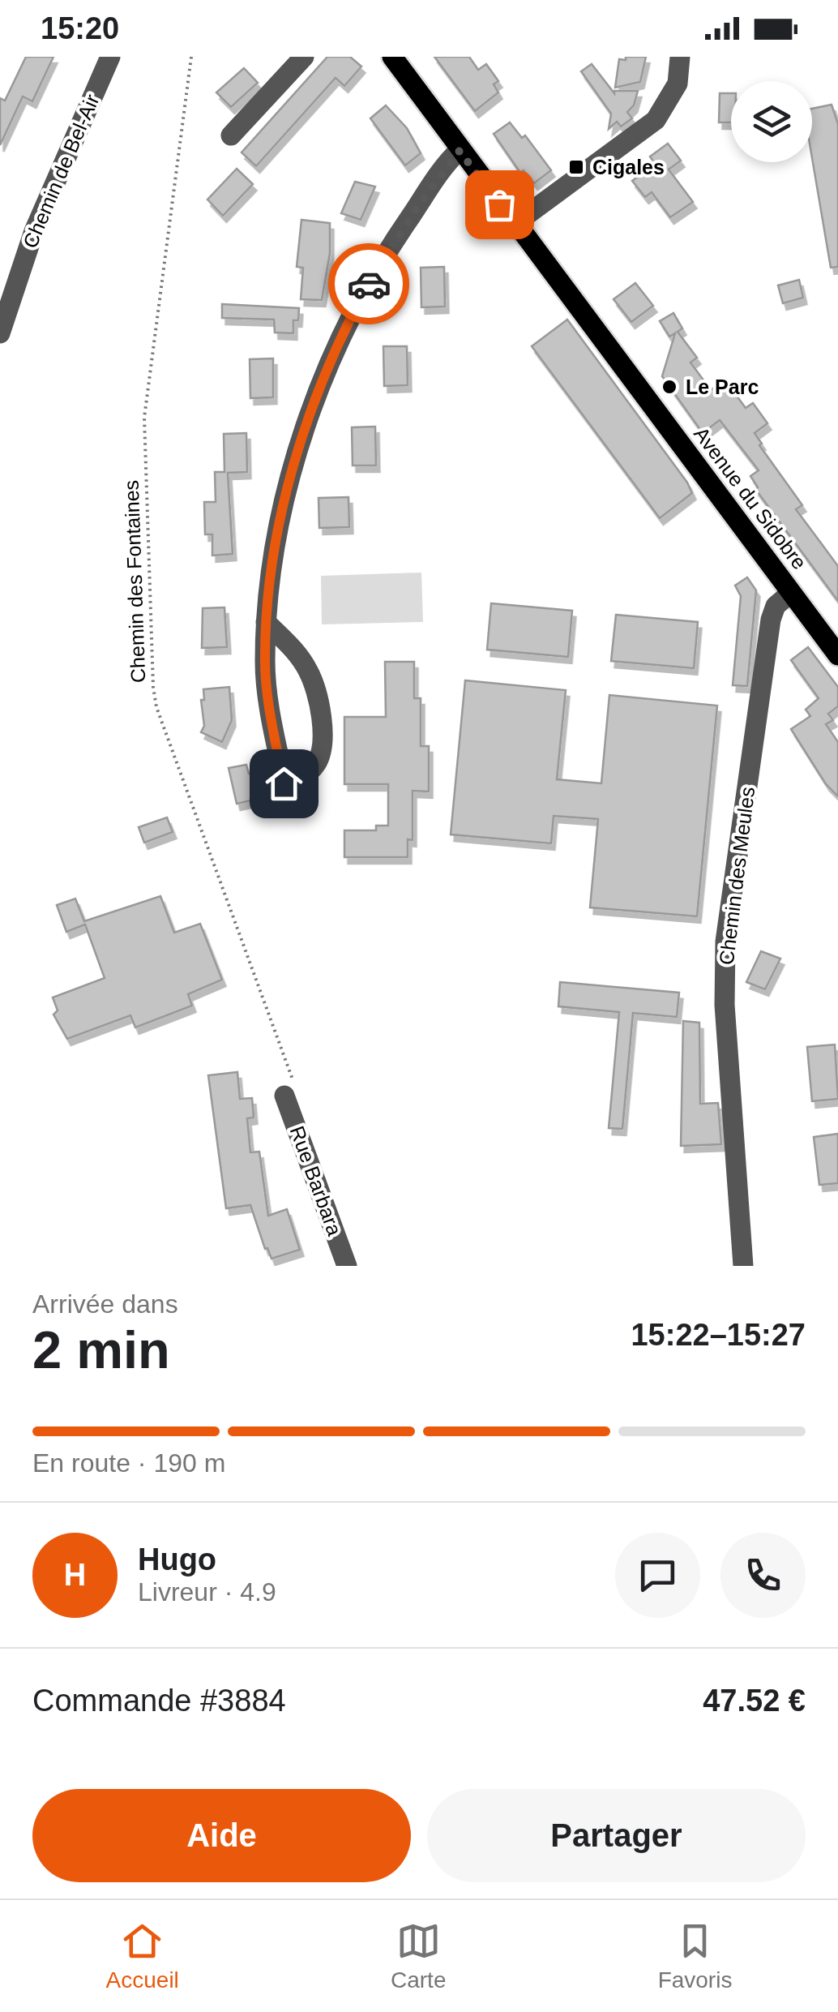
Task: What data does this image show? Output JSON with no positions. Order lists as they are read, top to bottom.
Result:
{
  "streets": {
    "main road": ["Avenue du Sidobre"],
    "street": ["Chemin de Bel-Air", "Chemin des Meules", "Rue Barbara"],
    "path": ["Chemin des Fontaines"]
  },
  "crossings": [
    ["Avenue du Sidobre", "Chemin des Meules"],
    ["Chemin des Fontaines", "Rue Barbara"]
  ],
  "places": {
    "transit": ["Cigales"],
    "other": ["Le Parc"]
  },
  "page": {
    "status": "15:20",
    "heading": ["2 min", "Arrivée dans", "15:22–15:27"],
    "panel": [
      "Hugo",
      "Livreur · 4.9",
      "Commande #3884",
      "47.52 €"
    ],
    "bar": "En route · 190 m",
    "round": "H",
    "buttons": ["Aide", "Partager"],
    "tabs": ["Accueil", "Carte", "Favoris"]
  }
}
